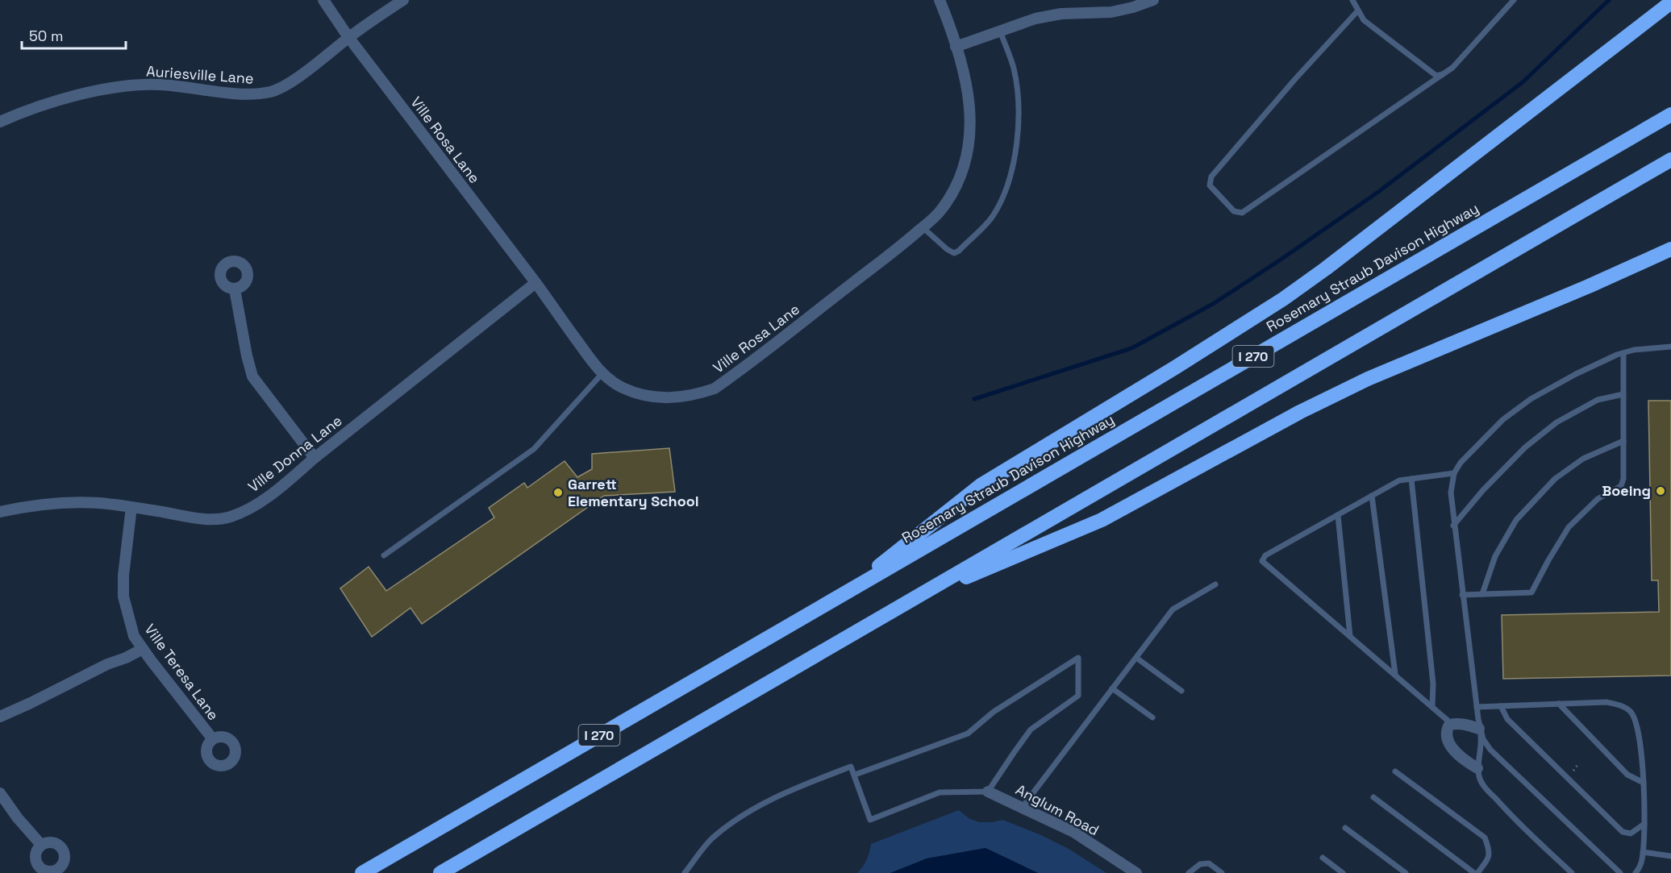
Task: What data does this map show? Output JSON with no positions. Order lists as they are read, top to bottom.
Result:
{
  "streets": {
    "highway": ["Rosemary Straub Davison Highway", "I 270"],
    "street": [
      "Auriesville Lane",
      "Ville Rosa Lane",
      "Ville Donna Lane",
      "Ville Teresa Lane",
      "Anglum Road"
    ]
  },
  "crossings": [
    ["Auriesville Lane", "Ville Rosa Lane"],
    ["Ville Rosa Lane", "Ville Donna Lane"],
    ["Ville Donna Lane", "Ville Teresa Lane"]
  ],
  "places": ["Boeing", "Garrett Elementary School"],
  "scale_bar": "50 m"
}
